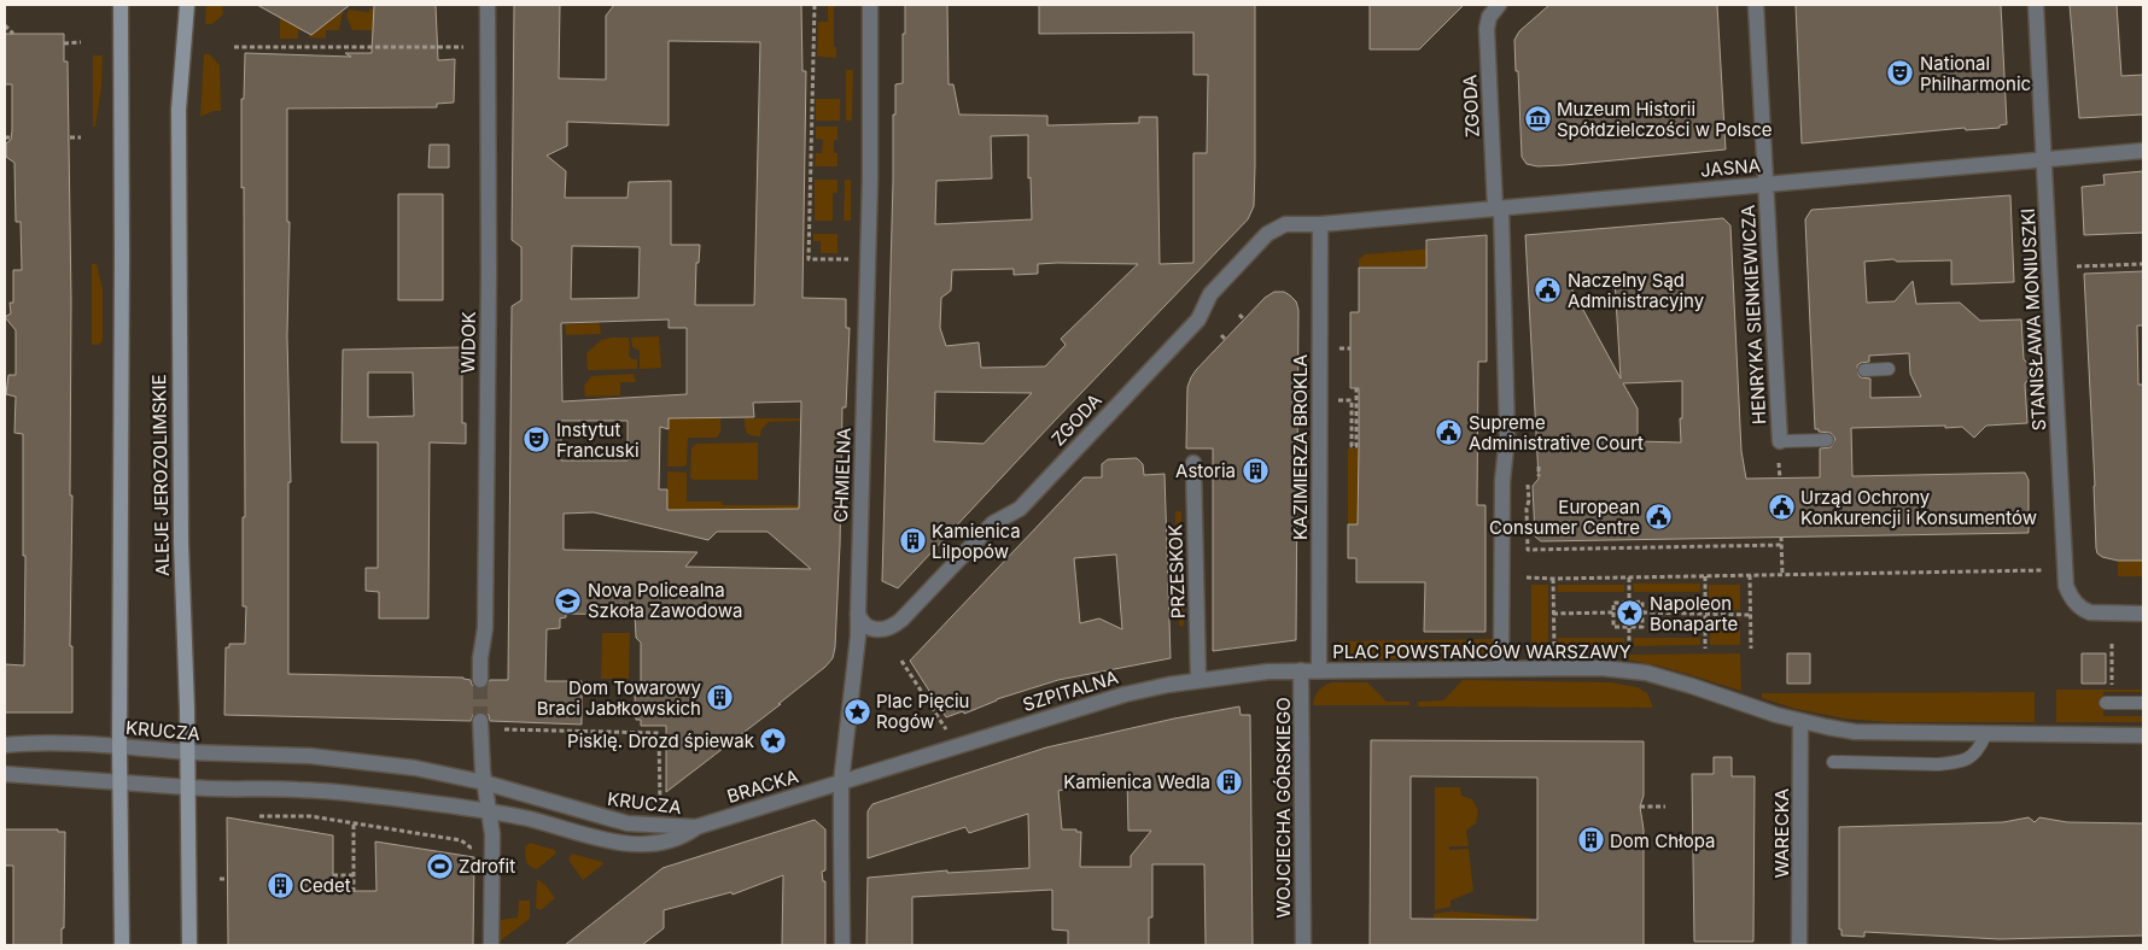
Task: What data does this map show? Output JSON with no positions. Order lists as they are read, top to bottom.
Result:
{
  "streets": {
    "main road": ["ALEJE JEROZOLIMSKIE"],
    "street": [
      "ZGODA",
      "JASNA",
      "HENRYKA SIENKIEWICZA",
      "STANISŁAWA MONIUSZKI",
      "WIDOK",
      "KAZIMIERZA BROKLA",
      "CHMIELNA",
      "PRZESKOK",
      "PLAC POWSTAŃCÓW WARSZAWY",
      "SZPITALNA",
      "KRUCZA",
      "BRACKA",
      "WOJCIECHA GÓRSKIEGO",
      "WARECKA"
    ]
  },
  "crossings": [
    ["ZGODA", "JASNA"],
    ["ZGODA", "KAZIMIERZA BROKLA"],
    ["ZGODA", "CHMIELNA"],
    ["ZGODA", "PLAC POWSTAŃCÓW WARSZAWY"],
    ["JASNA", "HENRYKA SIENKIEWICZA"],
    ["JASNA", "STANISŁAWA MONIUSZKI"],
    ["JASNA", "KAZIMIERZA BROKLA"],
    ["KAZIMIERZA BROKLA", "PLAC POWSTAŃCÓW WARSZAWY"],
    ["KAZIMIERZA BROKLA", "SZPITALNA"],
    ["ALEJE JEROZOLIMSKIE", "KRUCZA"],
    ["CHMIELNA", "SZPITALNA"],
    ["CHMIELNA", "BRACKA"],
    ["PRZESKOK", "SZPITALNA"],
    ["PLAC POWSTAŃCÓW WARSZAWY", "SZPITALNA"],
    ["PLAC POWSTAŃCÓW WARSZAWY", "WARECKA"],
    ["SZPITALNA", "BRACKA"],
    ["SZPITALNA", "WOJCIECHA GÓRSKIEGO"],
    ["KRUCZA", "BRACKA"]
  ],
  "places": {
    "theatre": ["National Philharmonic", "Instytut Francuski"],
    "museum": ["Muzeum Historii Spółdzielczości w Polsce"],
    "public building": [
      "Naczelny Sąd Administracyjny",
      "Supreme Administrative Court",
      "Urząd Ochrony Konkurencji i Konsumentów",
      "European Consumer Centre"
    ],
    "building": [
      "Astoria",
      "Kamienica Lilpopów",
      "Dom Towarowy Braci Jabłkowskich",
      "Kamienica Wedla",
      "Dom Chłopa",
      "Cedet"
    ],
    "school or university": ["Nova Policealna Szkoła Zawodowa"],
    "place": ["Napoleon Bonaparte", "Plac Pięciu Rogów", "Pisklę. Drozd śpiewak"],
    "sports": ["Zdrofit"]
  }
}
